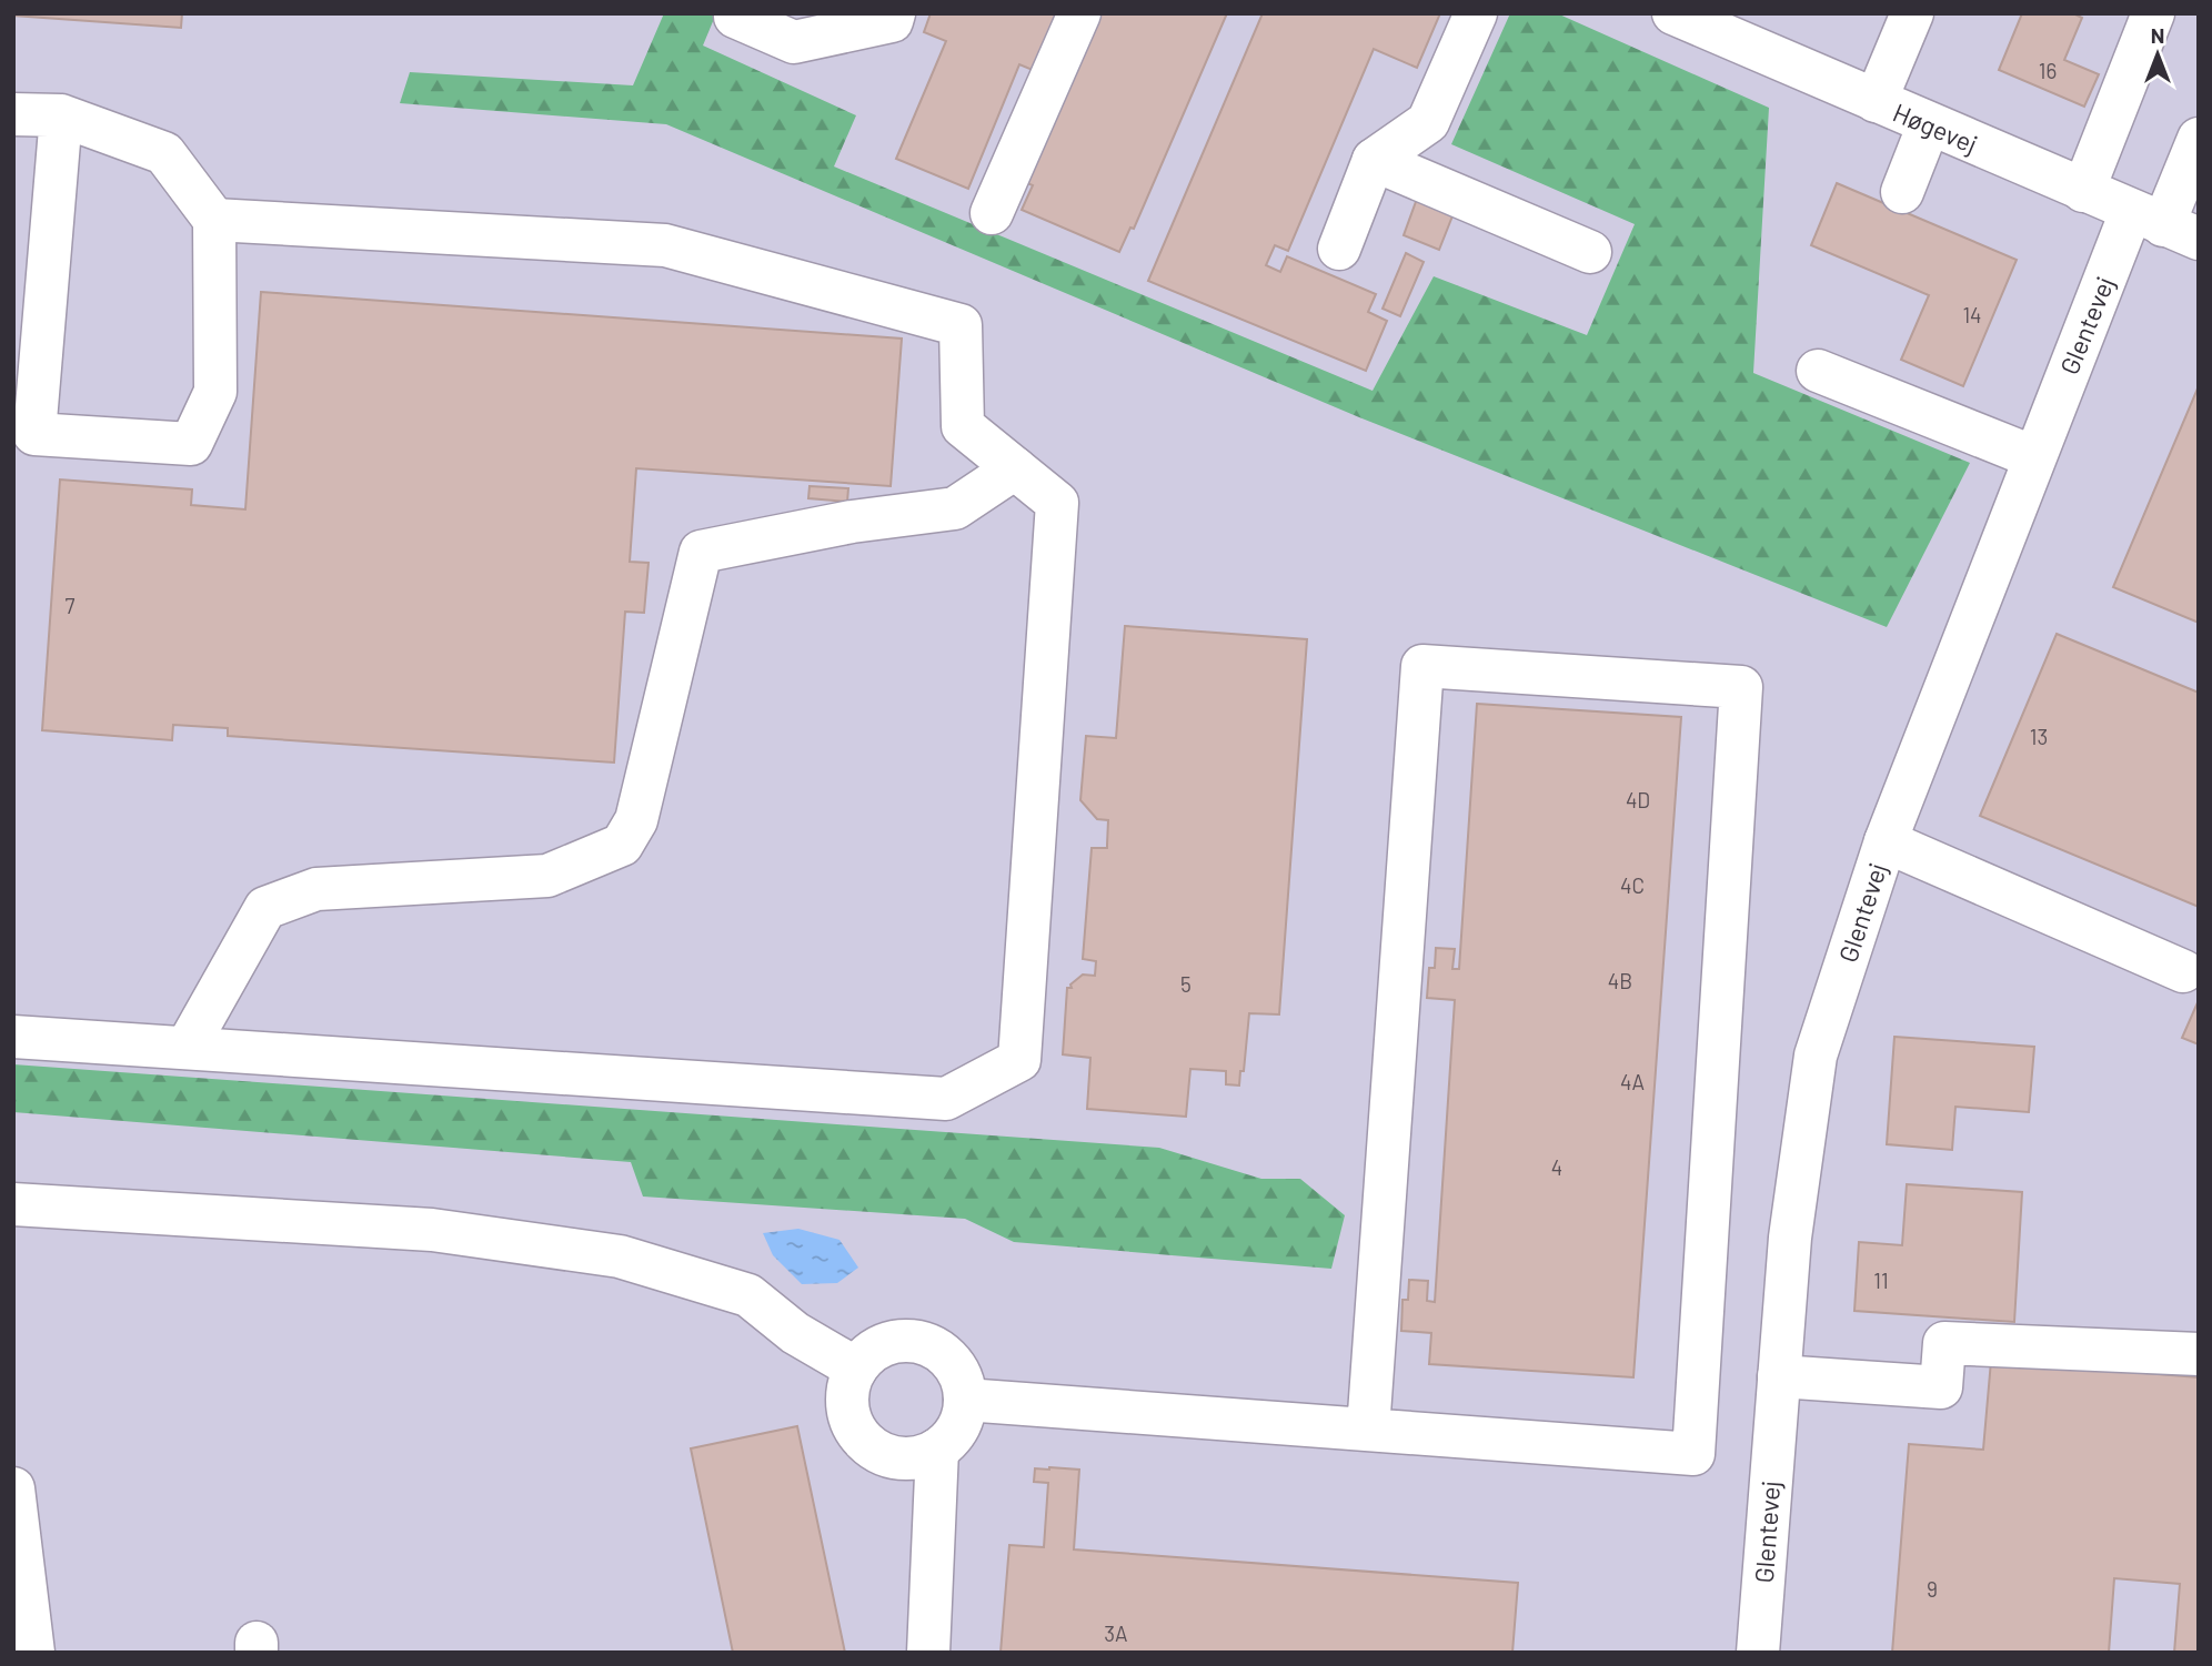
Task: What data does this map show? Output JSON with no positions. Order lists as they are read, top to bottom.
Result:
{
  "streets": {
    "street": ["Høgevej", "Glentevej"]
  },
  "crossings": [
    ["Høgevej", "Glentevej"]
  ],
  "house_numbers": [
    "16",
    "14",
    "7",
    "13",
    "4D",
    "4C",
    "4B",
    "5",
    "4A",
    "4",
    "11",
    "9",
    "3A"
  ],
  "north": "top"
}
